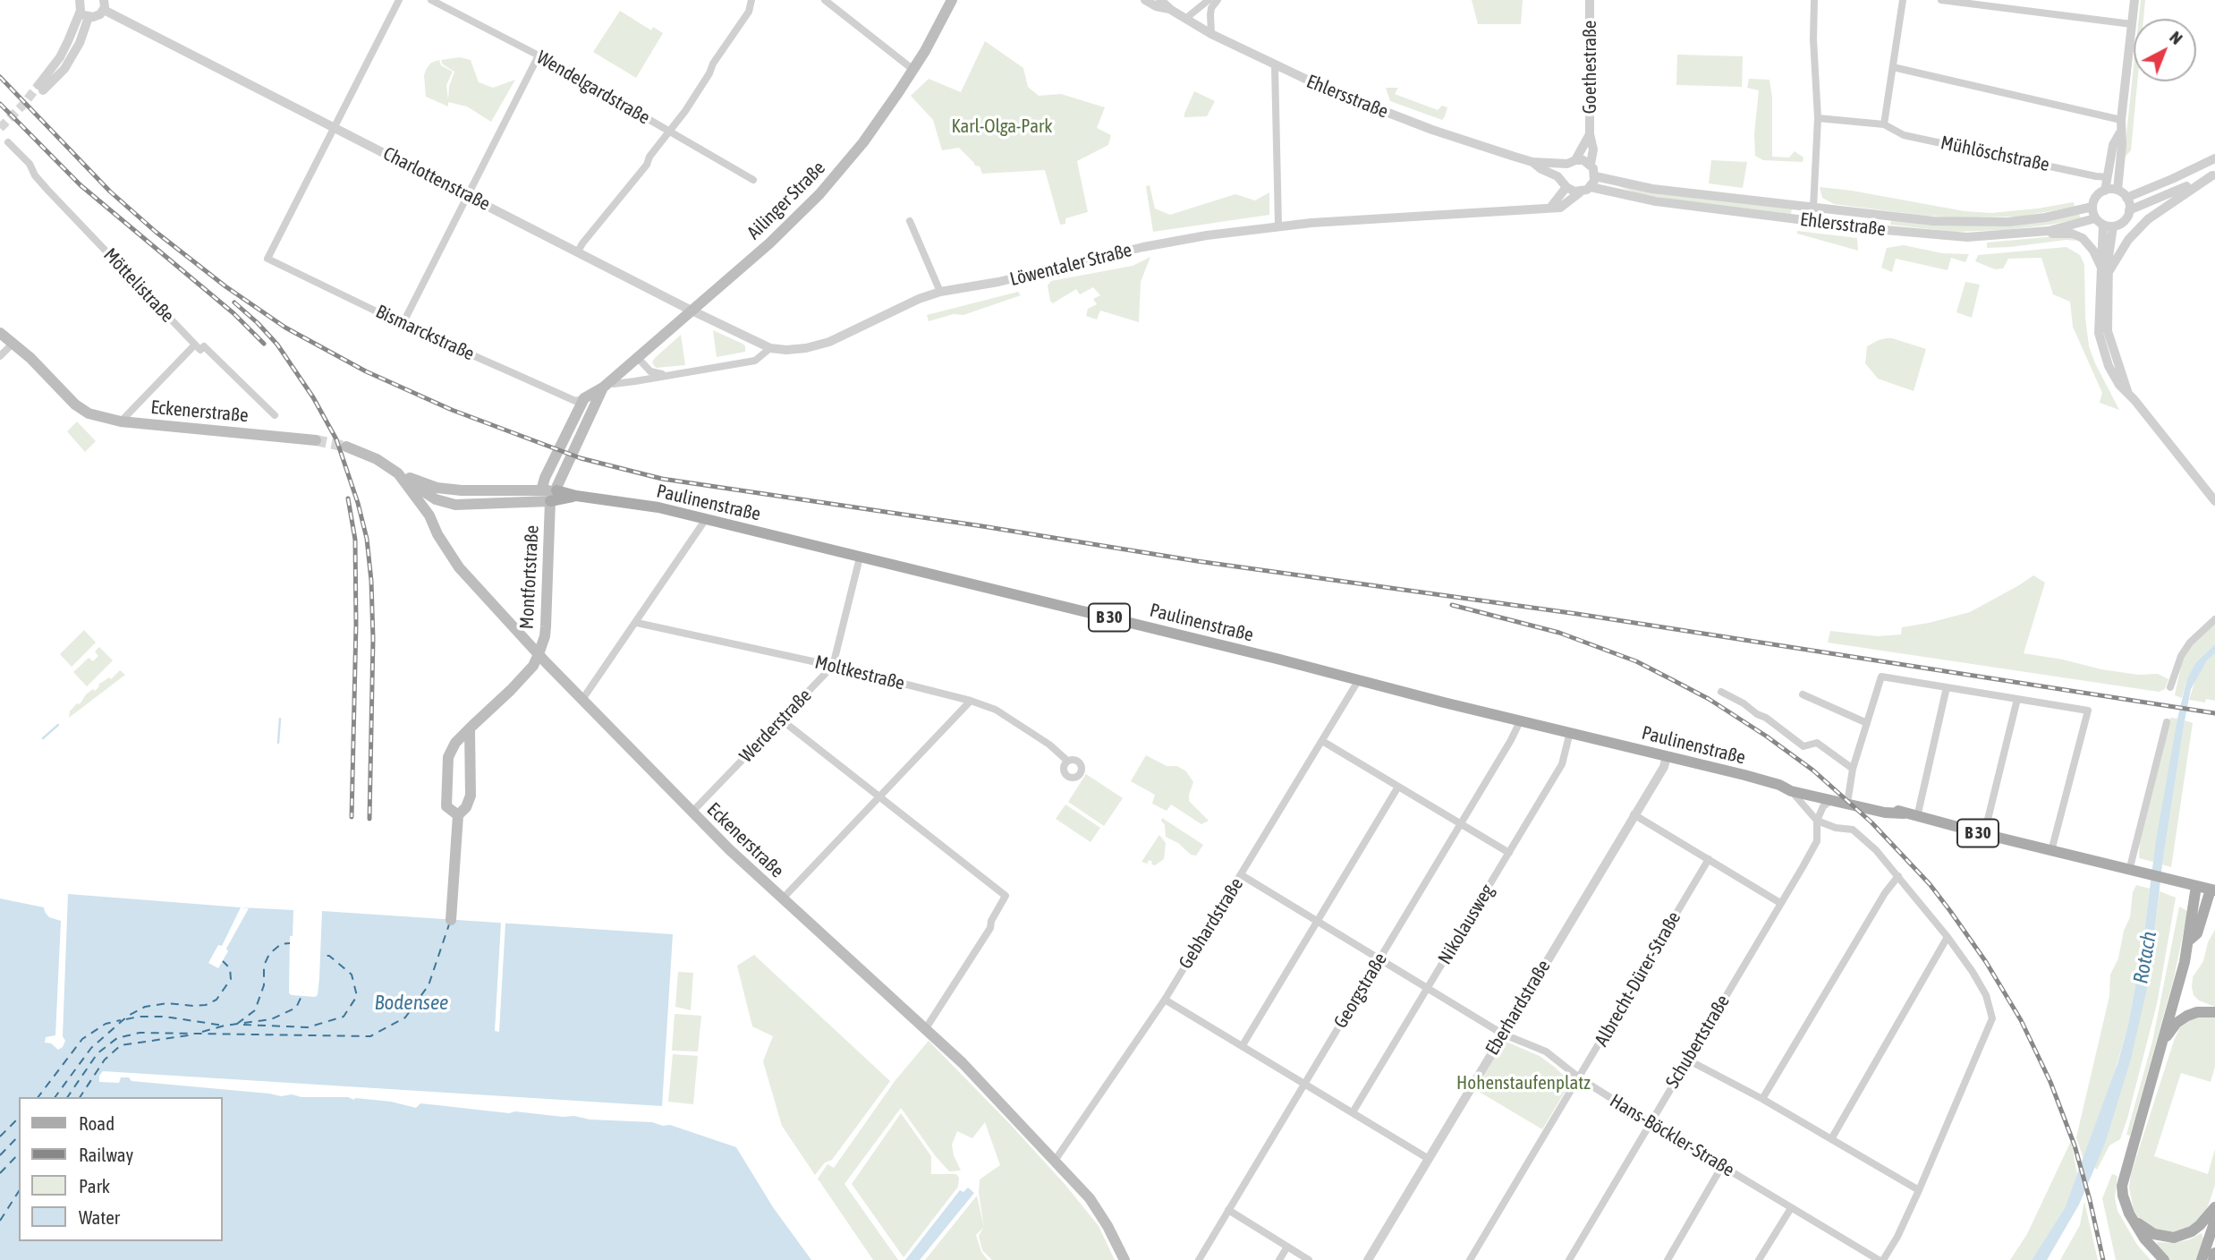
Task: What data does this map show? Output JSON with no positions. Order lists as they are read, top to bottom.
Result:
{
  "streets": {
    "main road": [
      "Ailinger Straße",
      "Eckenerstraße",
      "Paulinenstraße",
      "Montfortstraße",
      "B 30"
    ],
    "street": [
      "Goethestraße",
      "Wendelgardstraße",
      "Ehlersstraße",
      "Mühlöschstraße",
      "Charlottenstraße",
      "Löwentaler Straße",
      "Möttelistraße",
      "Bismarckstraße",
      "Moltkestraße",
      "Werderstraße",
      "Gebhardstraße",
      "Nikolausweg",
      "Albrecht-Dürer-Straße",
      "Georgstraße",
      "Eberhardstraße",
      "Schubertstraße",
      "Hans-Böckler-Straße"
    ]
  },
  "crossings": [
    ["Goethestraße", "Ehlersstraße"],
    ["Goethestraße", "Löwentaler Straße"],
    ["Ehlersstraße", "Löwentaler Straße"],
    ["Charlottenstraße", "Ailinger Straße"],
    ["Charlottenstraße", "Löwentaler Straße"],
    ["Charlottenstraße", "Bismarckstraße"],
    ["Ailinger Straße", "Bismarckstraße"],
    ["Ailinger Straße", "Paulinenstraße"],
    ["Ailinger Straße", "Montfortstraße"],
    ["Eckenerstraße", "Paulinenstraße"],
    ["Eckenerstraße", "Montfortstraße"],
    ["Eckenerstraße", "Werderstraße"],
    ["Eckenerstraße", "Gebhardstraße"],
    ["Paulinenstraße", "Montfortstraße"],
    ["Paulinenstraße", "B 30"],
    ["Paulinenstraße", "Gebhardstraße"],
    ["Paulinenstraße", "Nikolausweg"],
    ["Paulinenstraße", "Georgstraße"],
    ["Paulinenstraße", "Eberhardstraße"],
    ["Paulinenstraße", "Schubertstraße"],
    ["Moltkestraße", "Werderstraße"],
    ["Gebhardstraße", "Hans-Böckler-Straße"],
    ["Nikolausweg", "Hans-Böckler-Straße"],
    ["Albrecht-Dürer-Straße", "Hans-Böckler-Straße"],
    ["Georgstraße", "Hans-Böckler-Straße"],
    ["Eberhardstraße", "Hans-Böckler-Straße"],
    ["Schubertstraße", "Hans-Böckler-Straße"]
  ],
  "water": ["Rotach", "Bodensee"],
  "parks": ["Karl-Olga-Park", "Hohenstaufenplatz"],
  "legend": [
    "Road",
    "Railway",
    "Park",
    "Water"
  ],
  "north": "top right"
}
